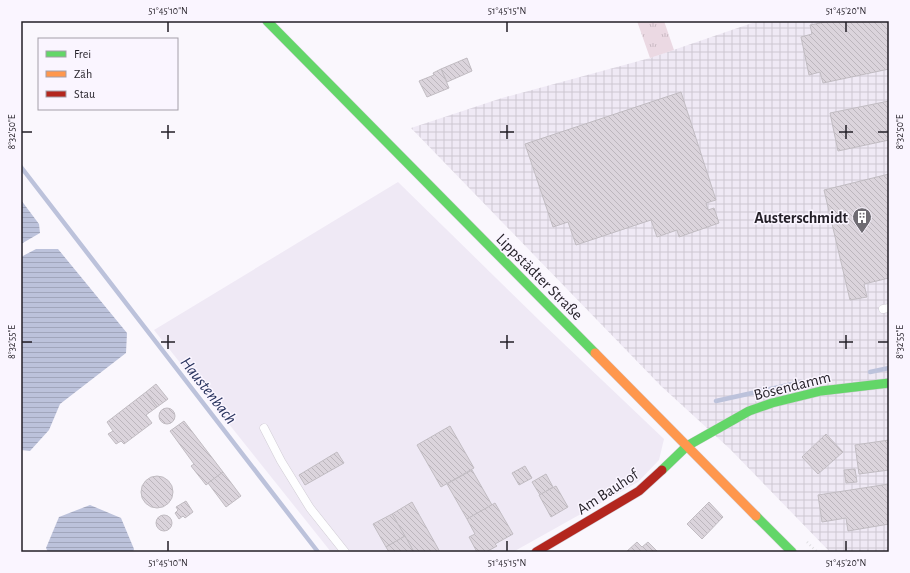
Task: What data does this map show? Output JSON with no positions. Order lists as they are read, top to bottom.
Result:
{
  "streets": {
    "main road": ["Lippstädter Straße", "Bösendamm", "Am Bauhof"]
  },
  "crossings": [
    ["Lippstädter Straße", "Bösendamm"],
    ["Lippstädter Straße", "Am Bauhof"],
    ["Bösendamm", "Am Bauhof"]
  ],
  "water": ["Haustenbach"],
  "places": {
    "building": ["Austerschmidt"]
  },
  "legend": ["Frei", "Zäh", "Stau"],
  "coordinates": [
    "51°45'10\"N",
    "51°45'15\"N",
    "51°45'20\"N",
    "8°32'50\"E",
    "8°32'55\"E"
  ]
}
